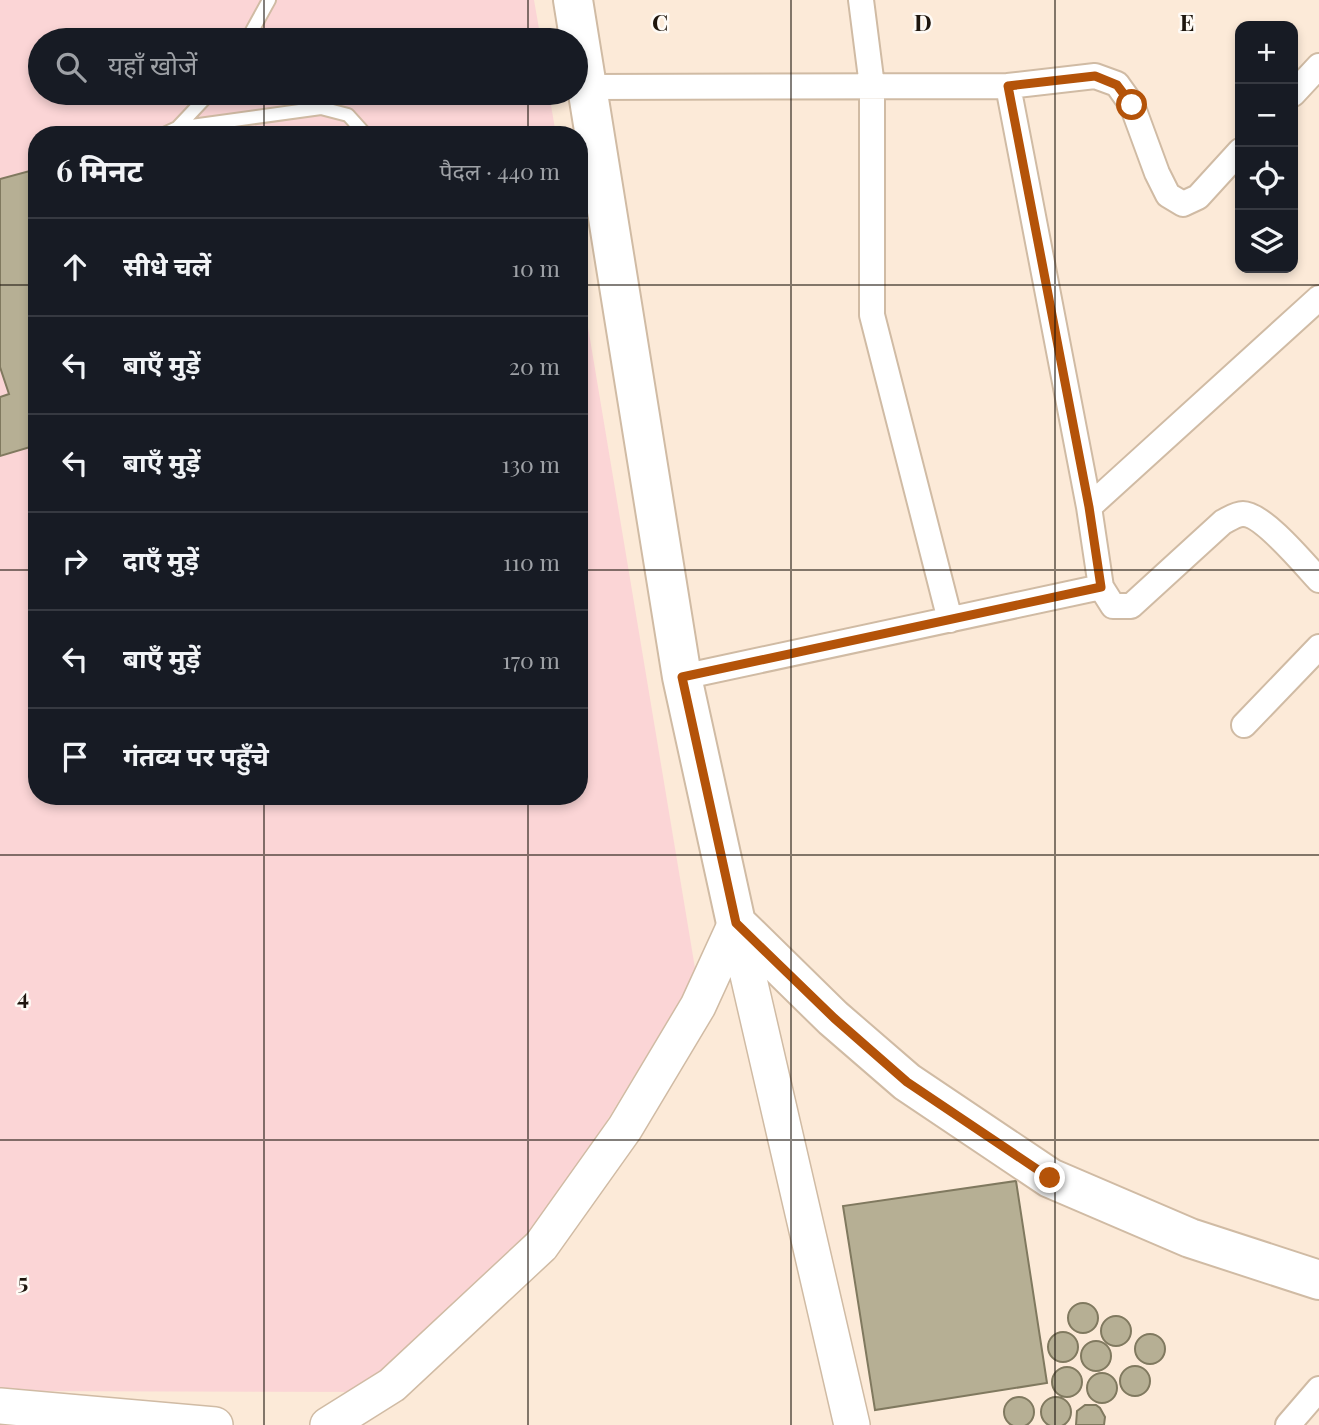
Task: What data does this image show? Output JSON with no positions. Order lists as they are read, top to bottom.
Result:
{
  "page": {
    "map_buttons": ["+", "−"],
    "search": "यहाँ खोजें",
    "heading": ["6 मिनट", "पैदल · 440 m"],
    "list": [
      ["सीधे चलें", "10 m"],
      ["बाएँ मुड़ें", "20 m"],
      ["बाएँ मुड़ें", "130 m"],
      ["दाएँ मुड़ें", "110 m"],
      ["बाएँ मुड़ें", "170 m"],
      "गंतव्य पर पहुँचे"
    ]
  },
  "grid": {
    "columns": ["C", "D", "E"],
    "rows": ["4", "5"]
  }
}
